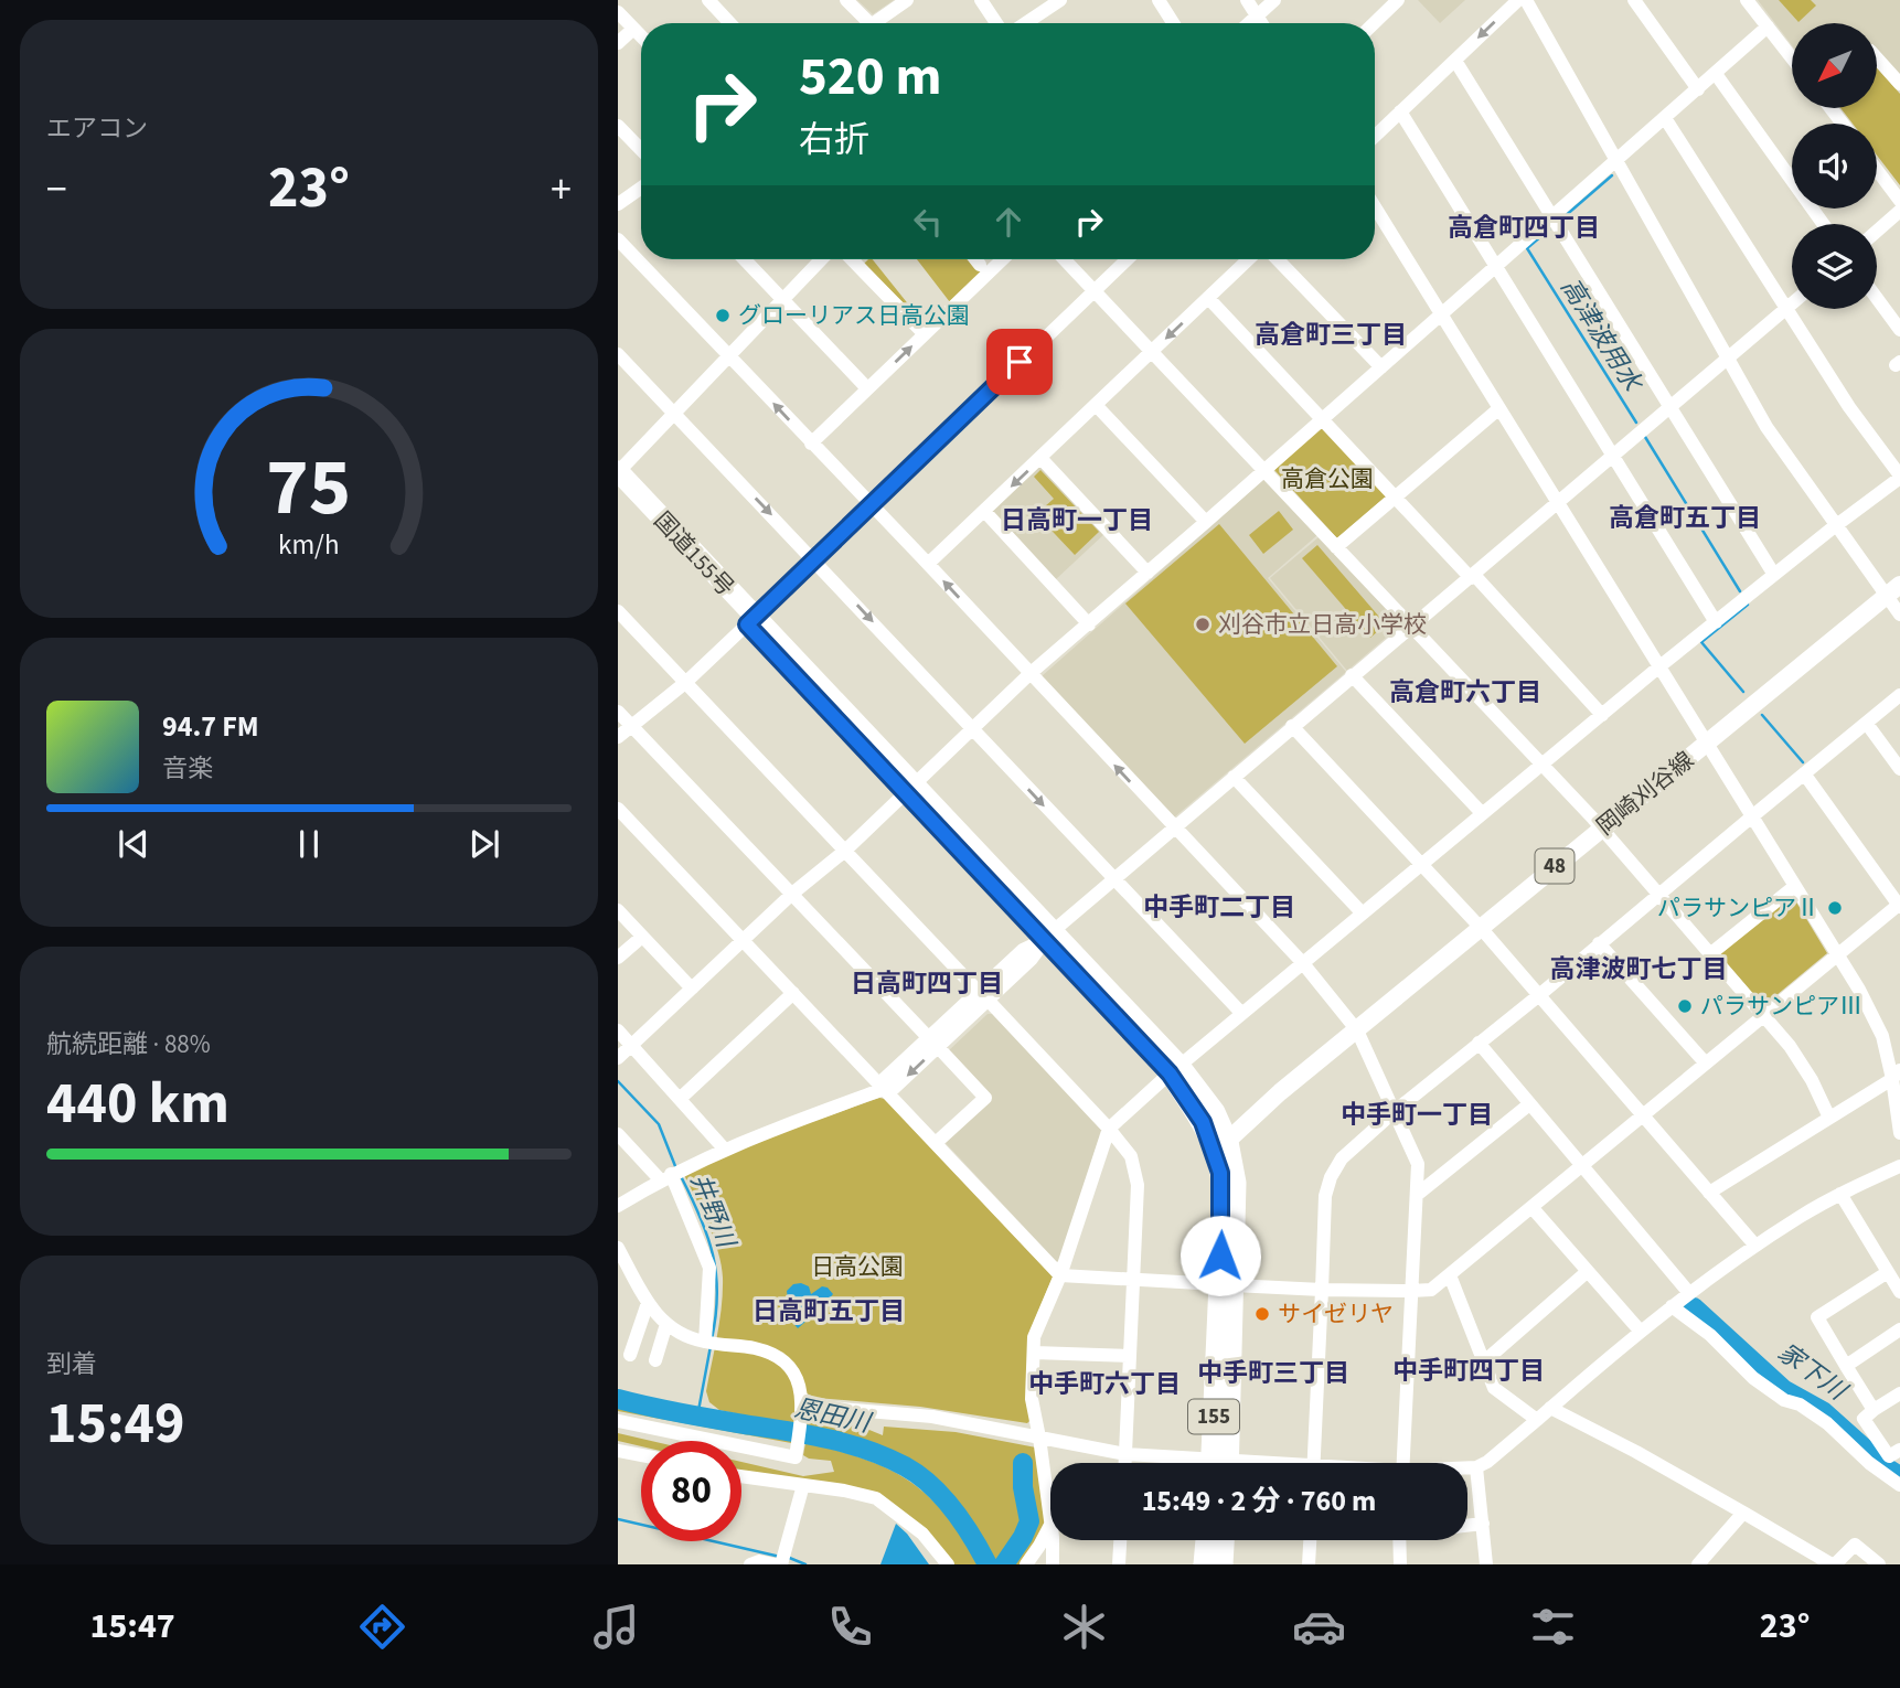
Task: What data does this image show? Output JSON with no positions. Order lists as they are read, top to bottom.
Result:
{
  "streets": {
    "highway": ["国道155号", "155"],
    "main road": ["岡崎刈谷線", "48"]
  },
  "crossings": [
    ["国道155号", "岡崎刈谷線"]
  ],
  "districts": [
    "高倉町四丁目",
    "高倉町三丁目",
    "高倉町五丁目",
    "日高町一丁目",
    "高倉町六丁目",
    "中手町二丁目",
    "高津波町七丁目",
    "日高町四丁目",
    "中手町一丁目",
    "日高町五丁目",
    "中手町四丁目",
    "中手町三丁目",
    "中手町六丁目"
  ],
  "water": [
    "高津波用水",
    "井野川",
    "家下川",
    "恩田川"
  ],
  "parks": ["高倉公園", "日高公園"],
  "places": [
    "グローリアス日高公園",
    "刈谷市立日高小学校",
    "パラサンピアⅡ",
    "パラサンピアⅢ",
    "サイゼリヤ"
  ],
  "north": "bottom left",
  "page": {
    "tile": [
      "エアコン",
      ["航続距離 · 88%", "440 km"],
      ["到着", "15:49"]
    ],
    "turn": ["520 m", "右折"],
    "heat": ["−", "23°", "+"],
    "song": ["94.7 FM", "音楽"],
    "limit": "80",
    "trip": "15:49 · 2 分 · 760 m",
    "tabs": ["15:47", "23°"],
    "gauge": ["75", "km/h"]
  }
}
